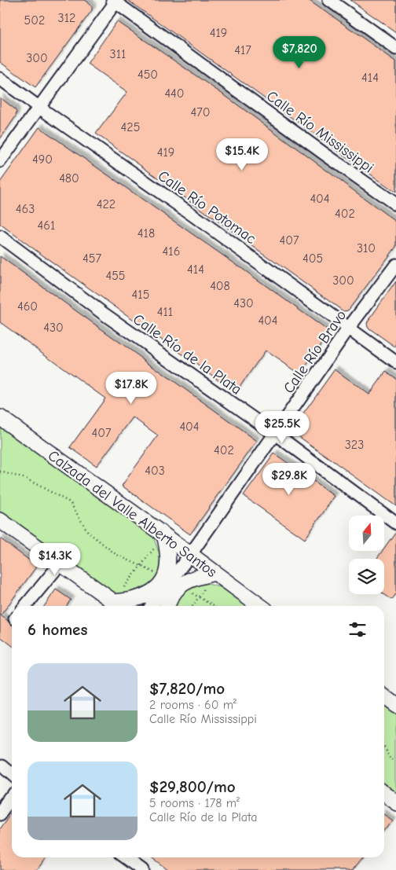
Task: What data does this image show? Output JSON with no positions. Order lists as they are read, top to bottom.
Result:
{
  "streets": {
    "main road": ["Calzada del Valle Alberto Santos"],
    "street": [
      "Calle Río Mississippi",
      "Calle Río Potomac",
      "Calle Río Bravo",
      "Calle Río de la Plata"
    ]
  },
  "crossings": [
    ["Calle Río Potomac", "Calle Río Bravo"],
    ["Calle Río Bravo", "Calle Río de la Plata"],
    ["Calle Río Bravo", "Calzada del Valle Alberto Santos"]
  ],
  "house_numbers": [
    "312",
    "502",
    "419",
    "417",
    "311",
    "300",
    "450",
    "414",
    "440",
    "470",
    "425",
    "419",
    "490",
    "480",
    "404",
    "422",
    "463",
    "402",
    "461",
    "418",
    "407",
    "310",
    "416",
    "457",
    "405",
    "414",
    "455",
    "300",
    "408",
    "415",
    "430",
    "460",
    "411",
    "404",
    "430",
    "404",
    "407",
    "323",
    "402",
    "403"
  ],
  "north": "top",
  "page": {
    "price": [
      "$7,820",
      "$15.4K",
      "$17.8K",
      "$25.5K",
      "$29.8K",
      "$14.3K"
    ],
    "heading": "6 homes",
    "list": [
      {
        "name": "$7,820/mo",
        "note": "2 rooms · 60 m² · Calle Río Mississippi"
      },
      {
        "name": "$29,800/mo",
        "note": "5 rooms · 178 m² · Calle Río de la Plata"
      }
    ]
  }
}
